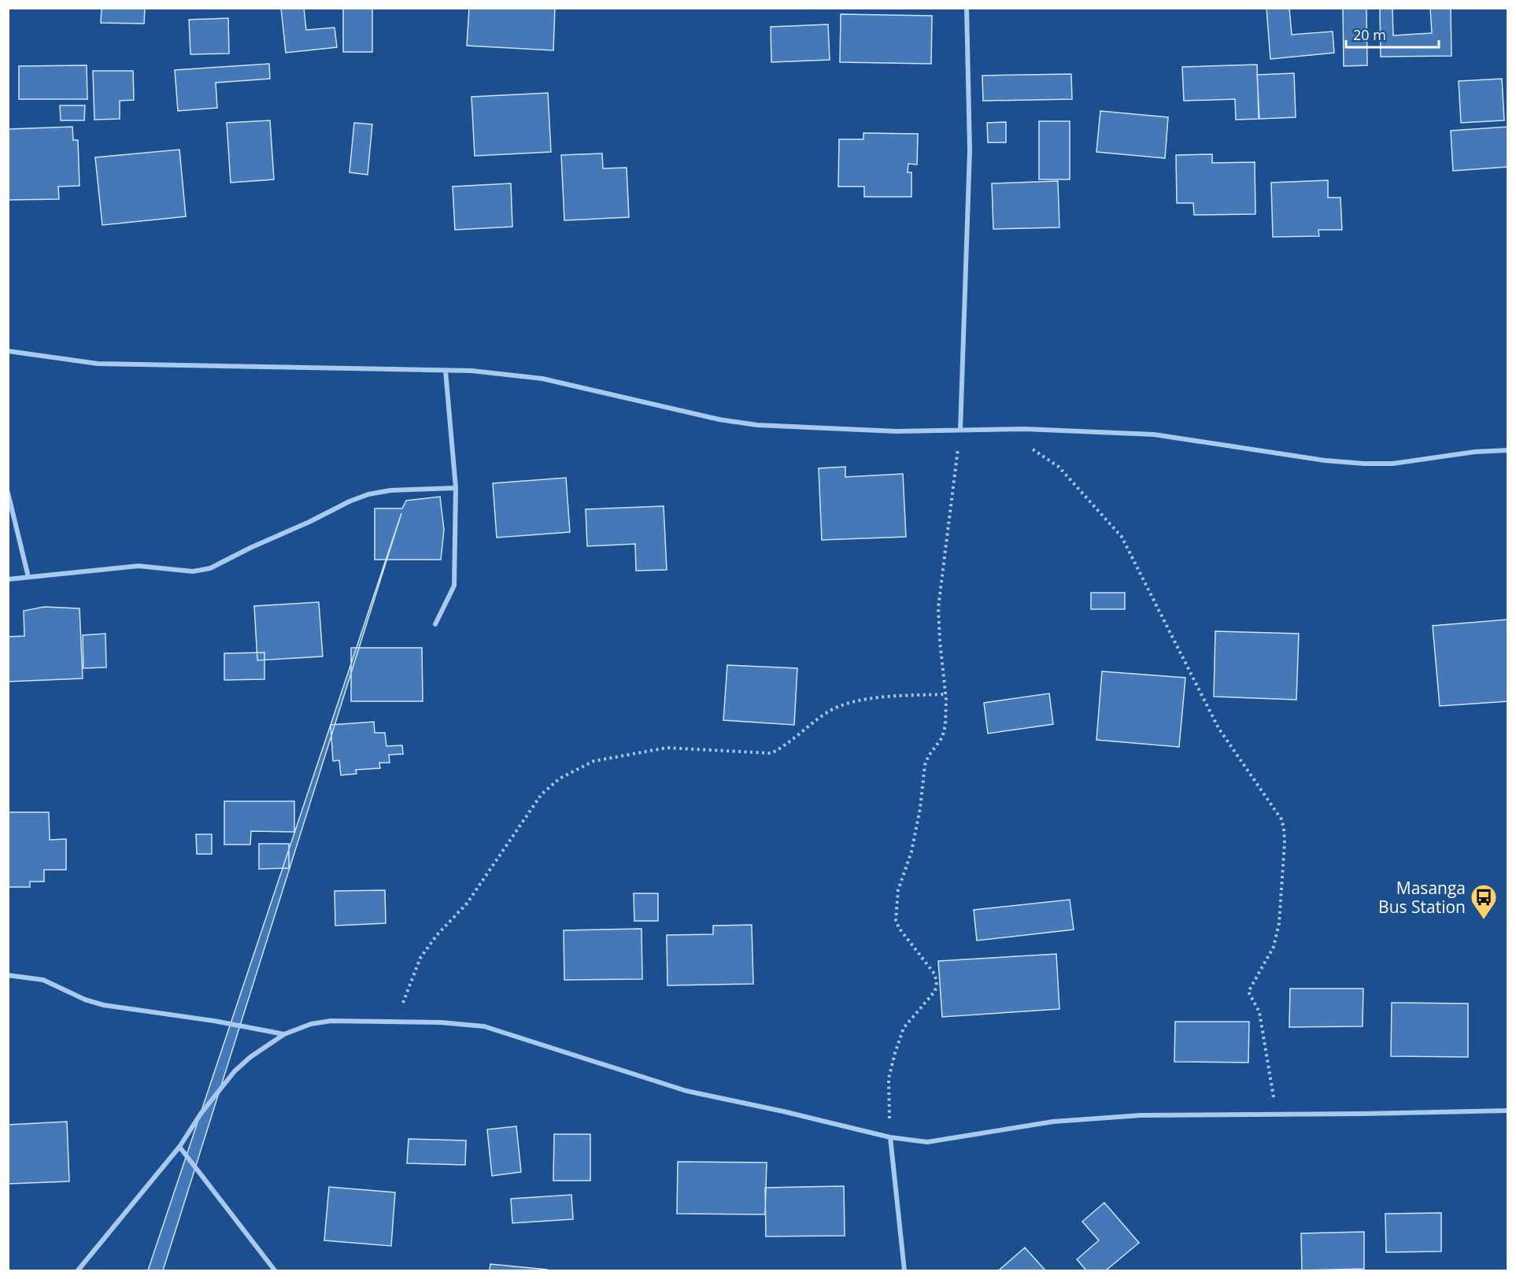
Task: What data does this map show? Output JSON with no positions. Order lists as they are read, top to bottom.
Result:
{
  "places": {
    "bus stop": ["Masanga Bus Station"]
  },
  "scale_bar": "20 m"
}
